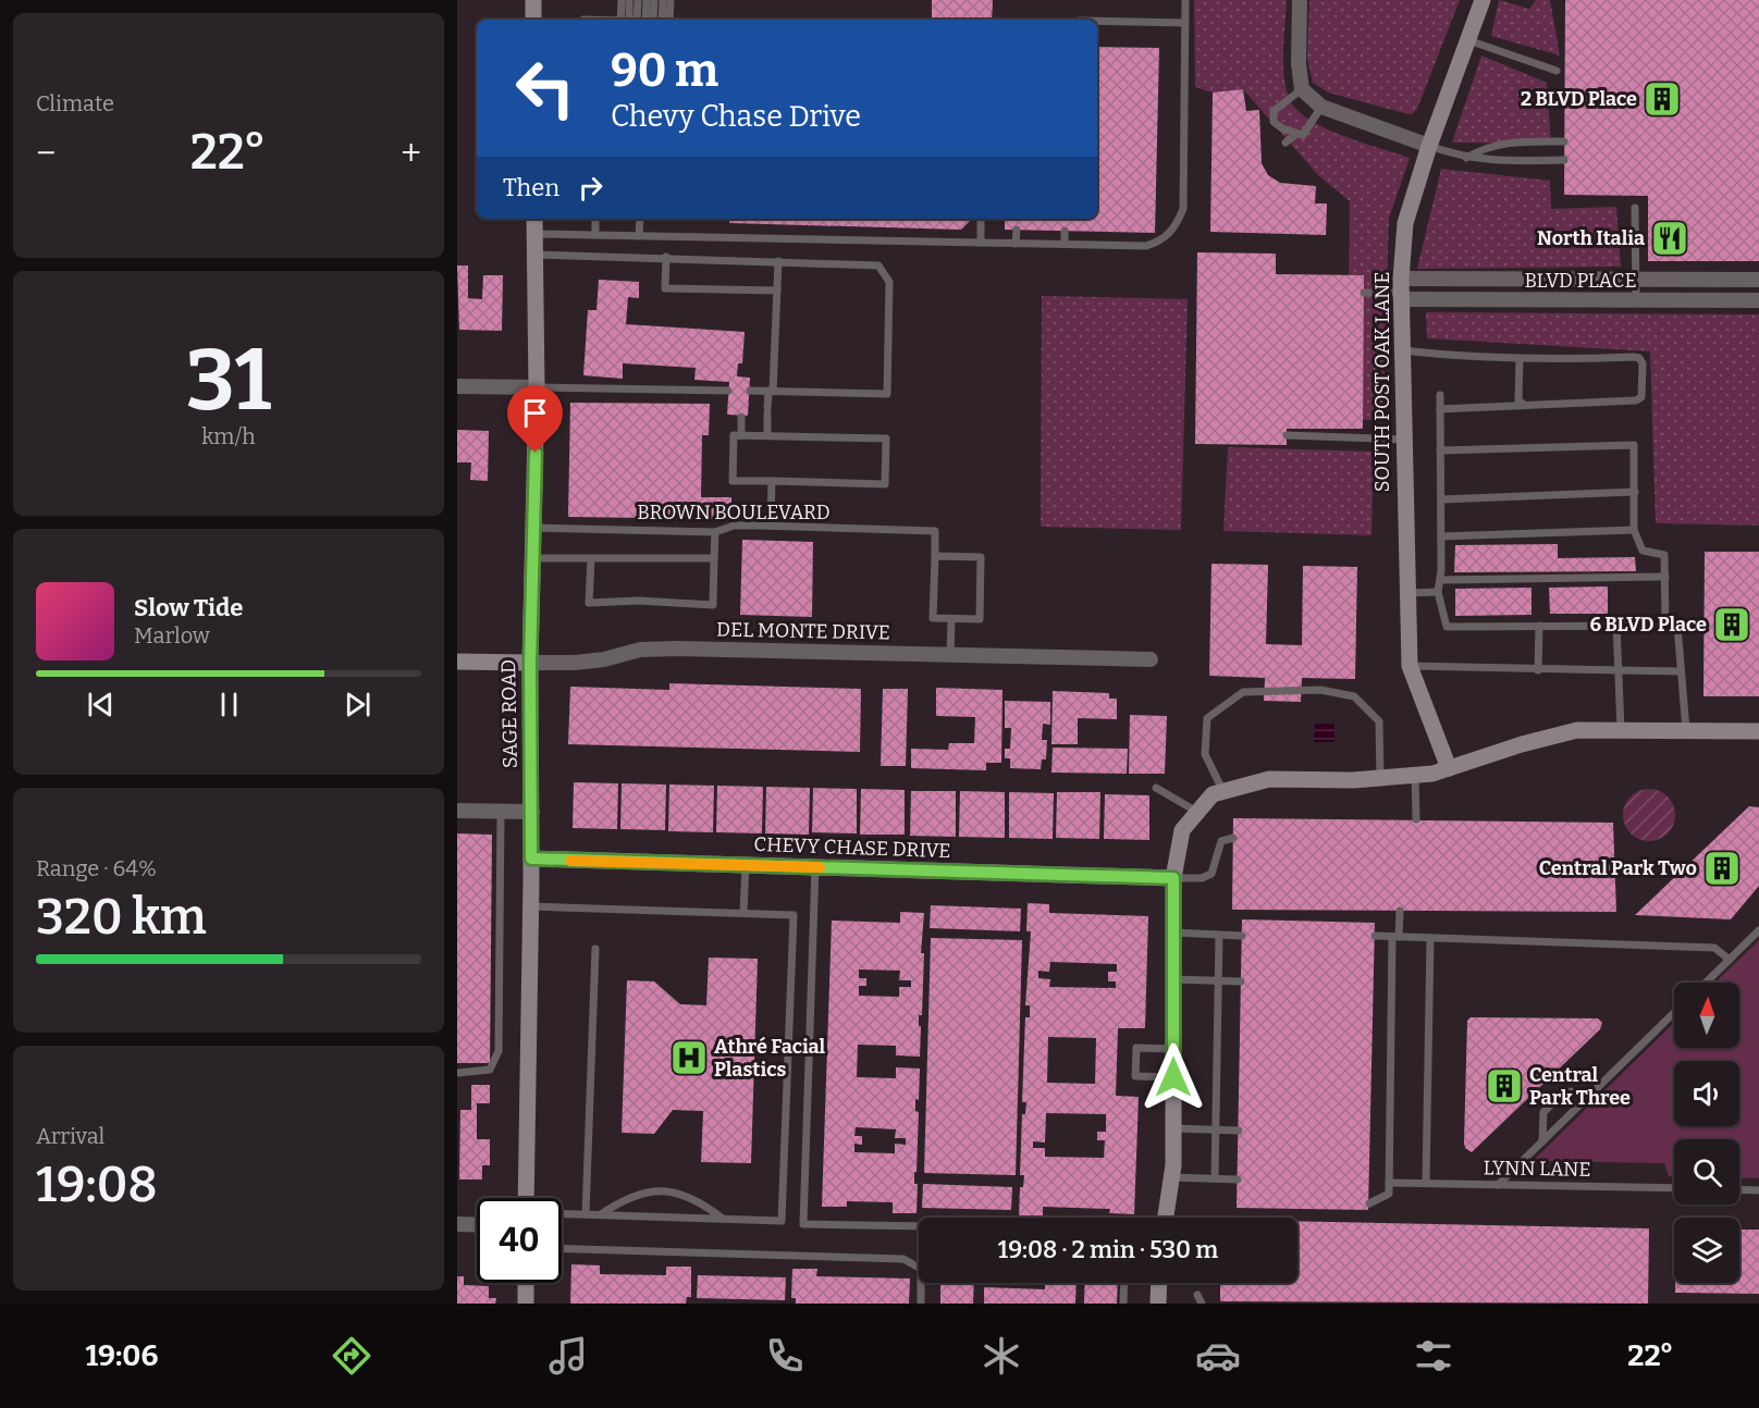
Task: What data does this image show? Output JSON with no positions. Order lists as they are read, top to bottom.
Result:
{
  "streets": {
    "street": [
      "BLVD PLACE",
      "SOUTH POST OAK LANE",
      "DEL MONTE DRIVE",
      "SAGE ROAD",
      "CHEVY CHASE DRIVE"
    ],
    "lane": ["BROWN BOULEVARD", "LYNN LANE"]
  },
  "crossings": [
    ["BLVD PLACE", "SOUTH POST OAK LANE"],
    ["BROWN BOULEVARD", "SAGE ROAD"],
    ["DEL MONTE DRIVE", "SAGE ROAD"],
    ["SAGE ROAD", "CHEVY CHASE DRIVE"]
  ],
  "places": {
    "building": [
      "2 BLVD Place",
      "6 BLVD Place",
      "Central Park Two",
      "Central Park Three"
    ],
    "restaurant": ["North Italia"],
    "hospital": ["Athré Facial Plastics"]
  },
  "north": "top",
  "page": {
    "tile": [
      "Climate",
      ["31", "km/h"],
      ["Range · 64%", "320 km"],
      ["Arrival", "19:08"]
    ],
    "turn": ["90 m", "Chevy Chase Drive"],
    "heat": ["−", "22°", "+"],
    "then": "Then",
    "song": ["Slow Tide", "Marlow"],
    "limit": "40",
    "trip": "19:08 · 2 min · 530 m",
    "tabs": ["19:06", "22°"]
  }
}
